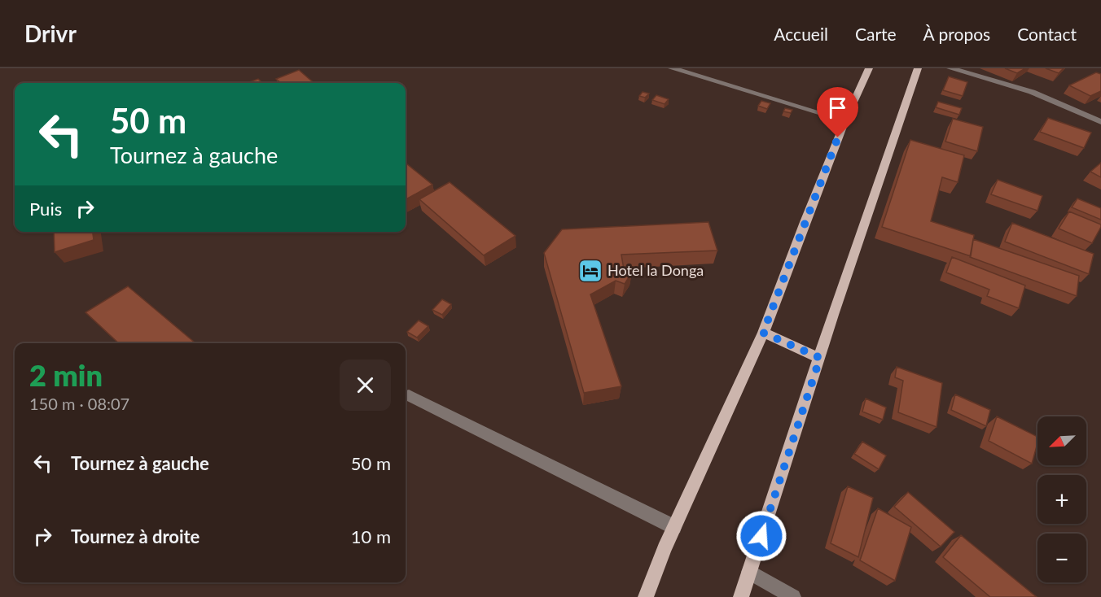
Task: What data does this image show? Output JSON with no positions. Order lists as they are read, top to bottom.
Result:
{
  "places": {
    "hotel": ["Hotel la Donga"]
  },
  "north": "bottom left",
  "page": {
    "header": "Drivr",
    "nav": [
      "Accueil",
      "Carte",
      "À propos",
      "Contact"
    ],
    "turn": ["50 m", "Tournez à gauche"],
    "then": "Puis",
    "heading": ["2 min", "150 m · 08:07"],
    "map_buttons": ["+", "−"],
    "list": [
      {
        "name": "Tournez à gauche",
        "value": "50 m"
      },
      {
        "name": "Tournez à droite",
        "value": "10 m"
      }
    ]
  }
}
